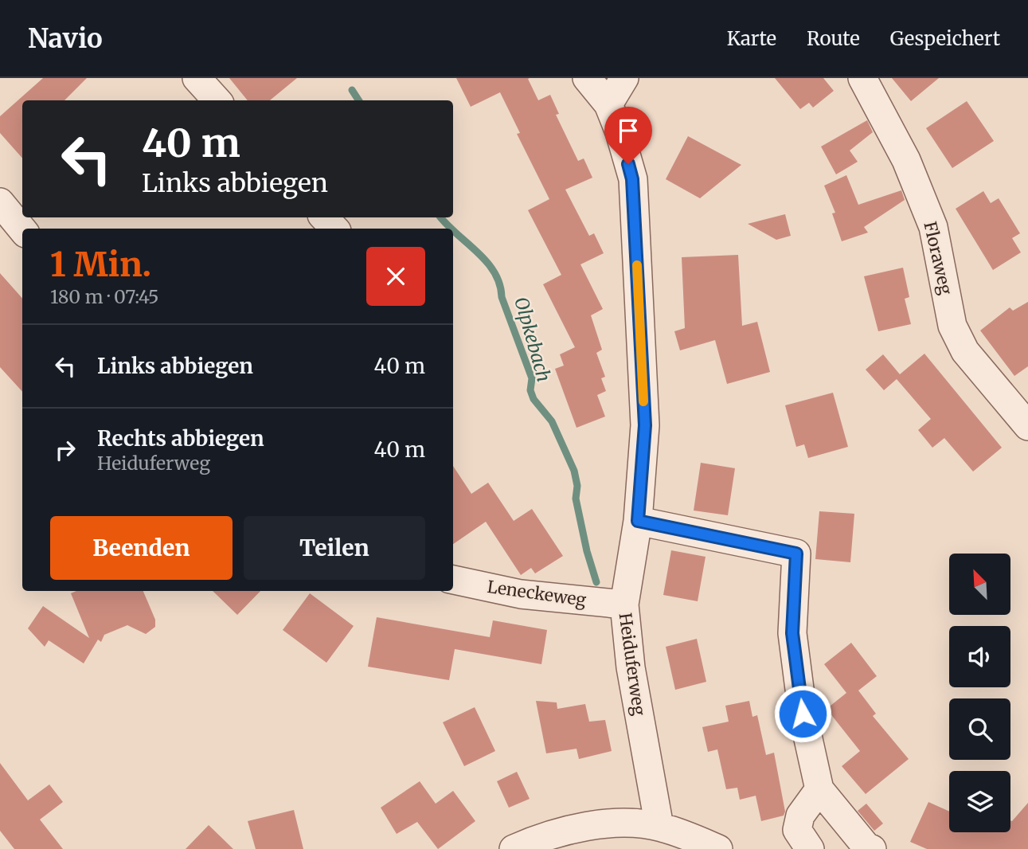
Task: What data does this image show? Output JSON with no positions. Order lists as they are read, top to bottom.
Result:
{
  "streets": {
    "street": ["Floraweg", "Leneckeweg", "Heiduferweg"]
  },
  "crossings": [
    ["Leneckeweg", "Heiduferweg"]
  ],
  "water": ["Olpkebach"],
  "north": "top left",
  "page": {
    "header": "Navio",
    "nav": ["Karte", "Route", "Gespeichert"],
    "turn": ["40 m", "Links abbiegen"],
    "heading": ["1 Min.", "180 m · 07:45"],
    "list": [
      {
        "name": "Links abbiegen",
        "value": "40 m"
      },
      {
        "name": "Rechts abbiegen",
        "note": "Heiduferweg",
        "value": "40 m"
      }
    ],
    "buttons": ["Beenden", "Teilen"]
  }
}
